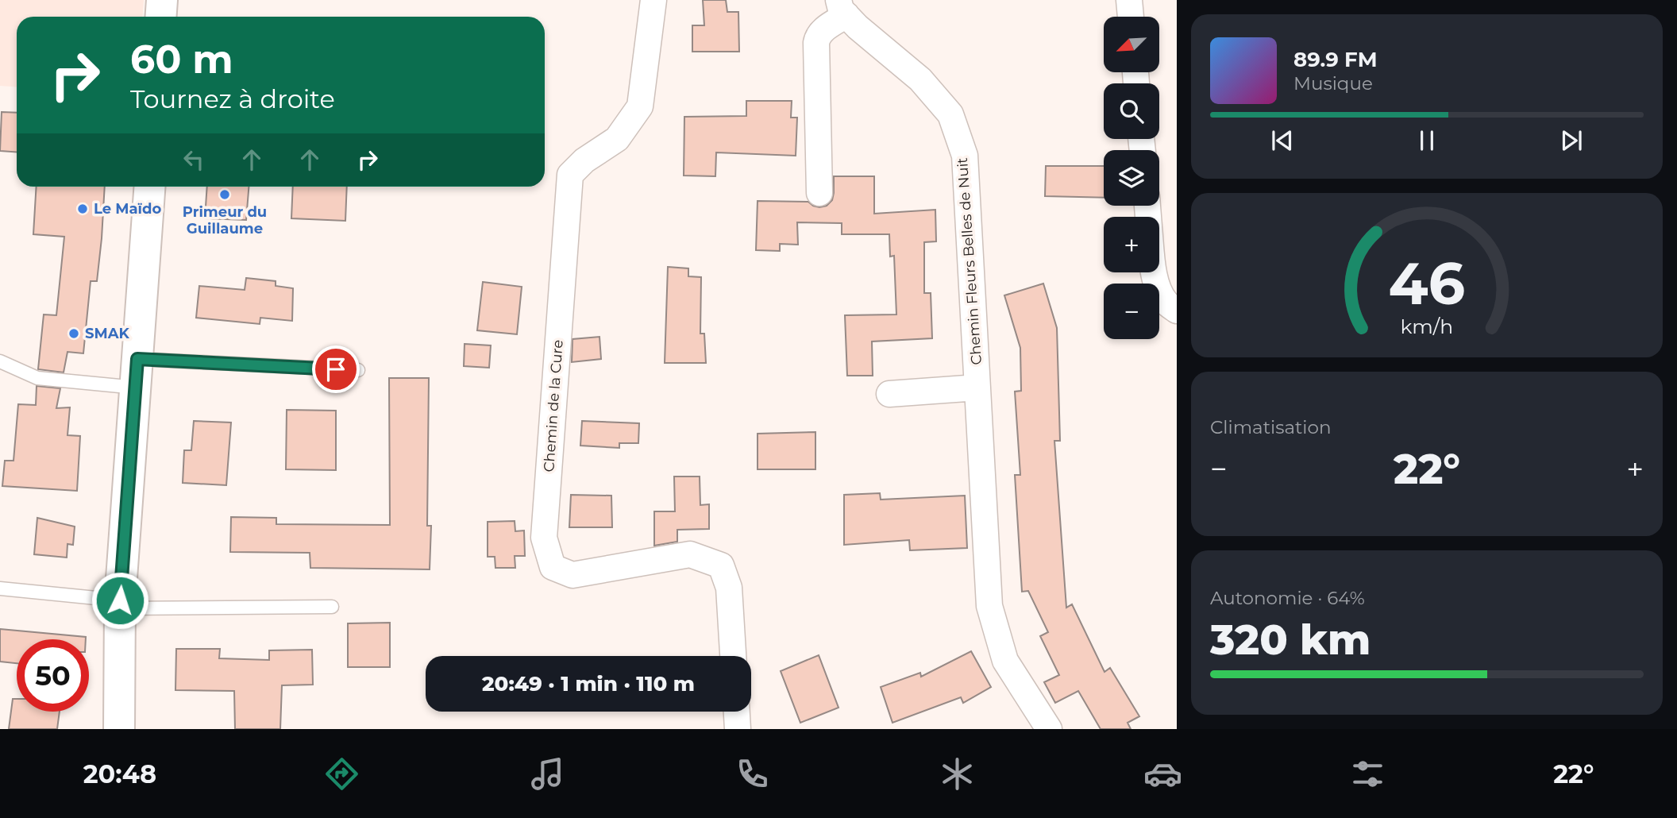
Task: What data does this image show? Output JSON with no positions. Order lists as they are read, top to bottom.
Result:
{
  "streets": {
    "street": ["Chemin Fleurs Belles de Nuit", "Chemin de la Cure"]
  },
  "places": ["Primeur du Guillaume", "Le Maïdo", "SMAK"],
  "north": "bottom left",
  "page": {
    "map_buttons": ["+", "−"],
    "turn": ["60 m", "Tournez à droite"],
    "song": ["89.9 FM", "Musique"],
    "tile": [
      "Climatisation",
      ["Autonomie · 64%", "320 km"]
    ],
    "heat": ["−", "22°", "+"],
    "limit": "50",
    "trip": "20:49 · 1 min · 110 m",
    "tabs": ["20:48", "22°"],
    "gauge": ["46", "km/h"]
  }
}
